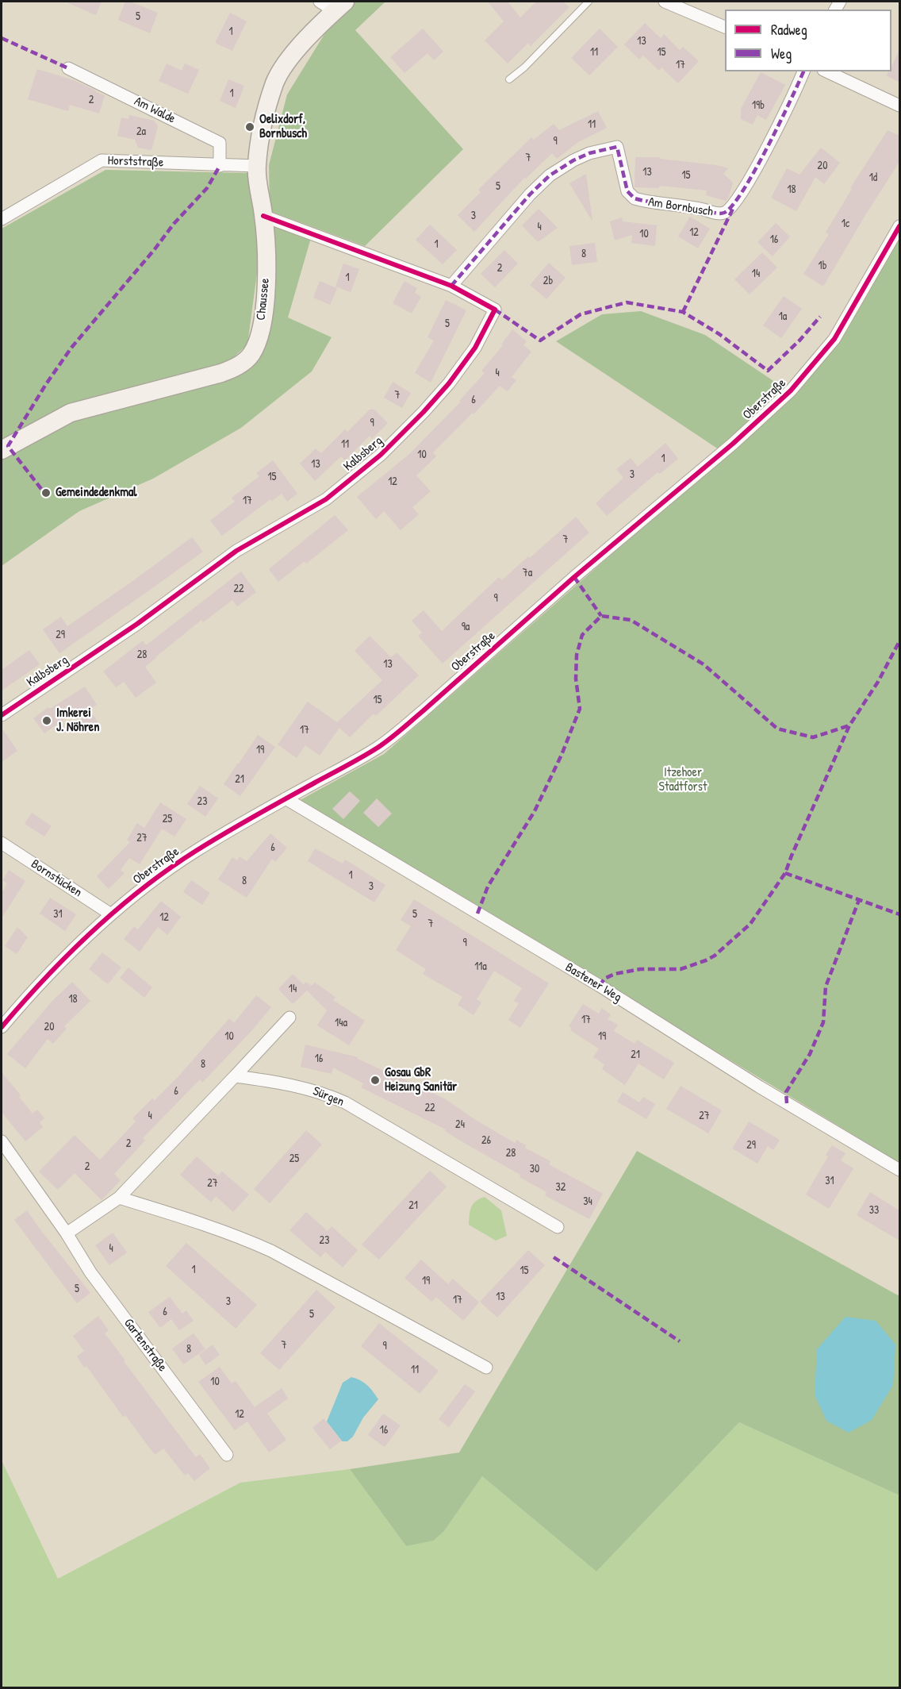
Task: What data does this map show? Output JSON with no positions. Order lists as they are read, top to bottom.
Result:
{
  "streets": {
    "street": [
      "Am Walde",
      "Horststraße",
      "Am Bornbusch",
      "Chaussee",
      "Oberstraße",
      "Kalbsberg",
      "Bornstücken",
      "Bastener Weg",
      "Sürgen",
      "Gartenstraße"
    ]
  },
  "crossings": [
    ["Am Walde", "Horststraße"],
    ["Horststraße", "Chaussee"],
    ["Am Bornbusch", "Kalbsberg"],
    ["Chaussee", "Kalbsberg"],
    ["Oberstraße", "Bornstücken"],
    ["Oberstraße", "Bastener Weg"]
  ],
  "parks": ["Itzehoer Stadtforst"],
  "places": [
    "Oelixdorf, Bornbusch",
    "Gemeindedenkmal",
    "Imkerei J. Nöhren",
    "Gosau GbR Heizung Sanitär"
  ],
  "house_numbers": [
    "5",
    "1",
    "13",
    "11",
    "15",
    "17",
    "1",
    "2",
    "19b",
    "11",
    "2a",
    "9",
    "7",
    "20",
    "13",
    "15",
    "1d",
    "5",
    "18",
    "3",
    "1c",
    "4",
    "12",
    "10",
    "16",
    "1",
    "8",
    "1b",
    "2",
    "14",
    "1",
    "2b",
    "1a",
    "5",
    "4",
    "7",
    "6",
    "9",
    "11",
    "10",
    "1",
    "13",
    "3",
    "15",
    "12",
    "17",
    "7",
    "7a",
    "22",
    "9",
    "9a",
    "29",
    "28",
    "13",
    "15",
    "17",
    "19",
    "21",
    "23",
    "25",
    "27",
    "6",
    "1",
    "8",
    "3",
    "31",
    "5",
    "12",
    "7",
    "9",
    "11a",
    "14",
    "18",
    "17",
    "14a",
    "20",
    "10",
    "19",
    "21",
    "16",
    "8",
    "6",
    "22",
    "4",
    "27",
    "24",
    "26",
    "2",
    "29",
    "28",
    "25",
    "2",
    "30",
    "31",
    "27",
    "32",
    "34",
    "21",
    "33",
    "23",
    "4",
    "1",
    "15",
    "19",
    "5",
    "13",
    "17",
    "3",
    "6",
    "5",
    "7",
    "9",
    "8",
    "11",
    "10",
    "12",
    "16"
  ],
  "legend": ["Radweg", "Weg"]
}
